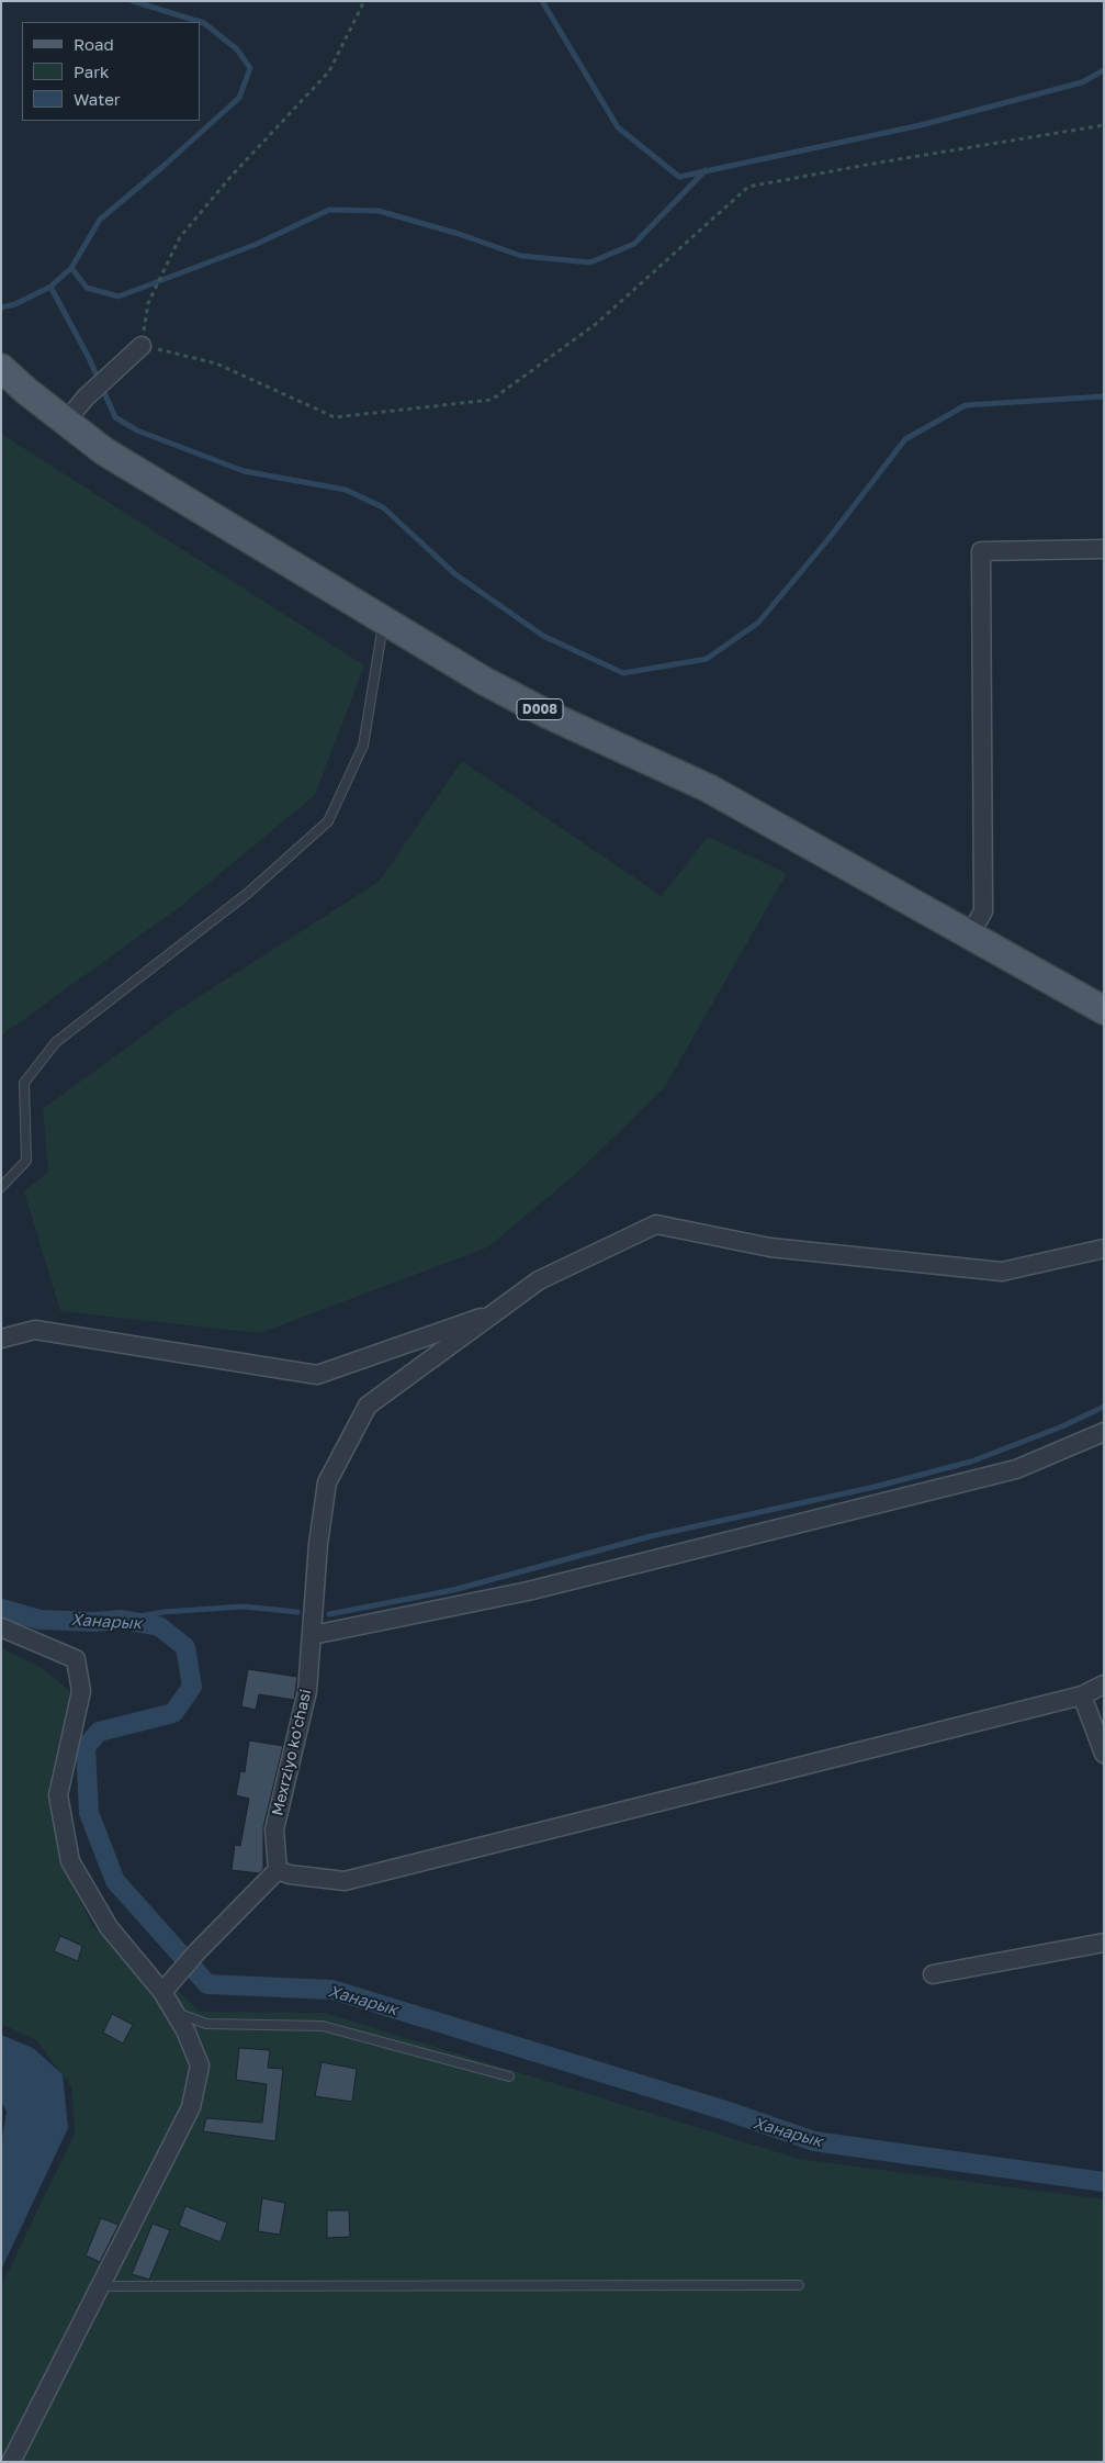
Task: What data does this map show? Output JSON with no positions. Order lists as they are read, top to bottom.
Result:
{
  "streets": {
    "main road": ["D008"],
    "street": ["Mexrziyo ko'chasi"]
  },
  "water": ["Ханарык"],
  "legend": ["Road", "Park", "Water"]
}
